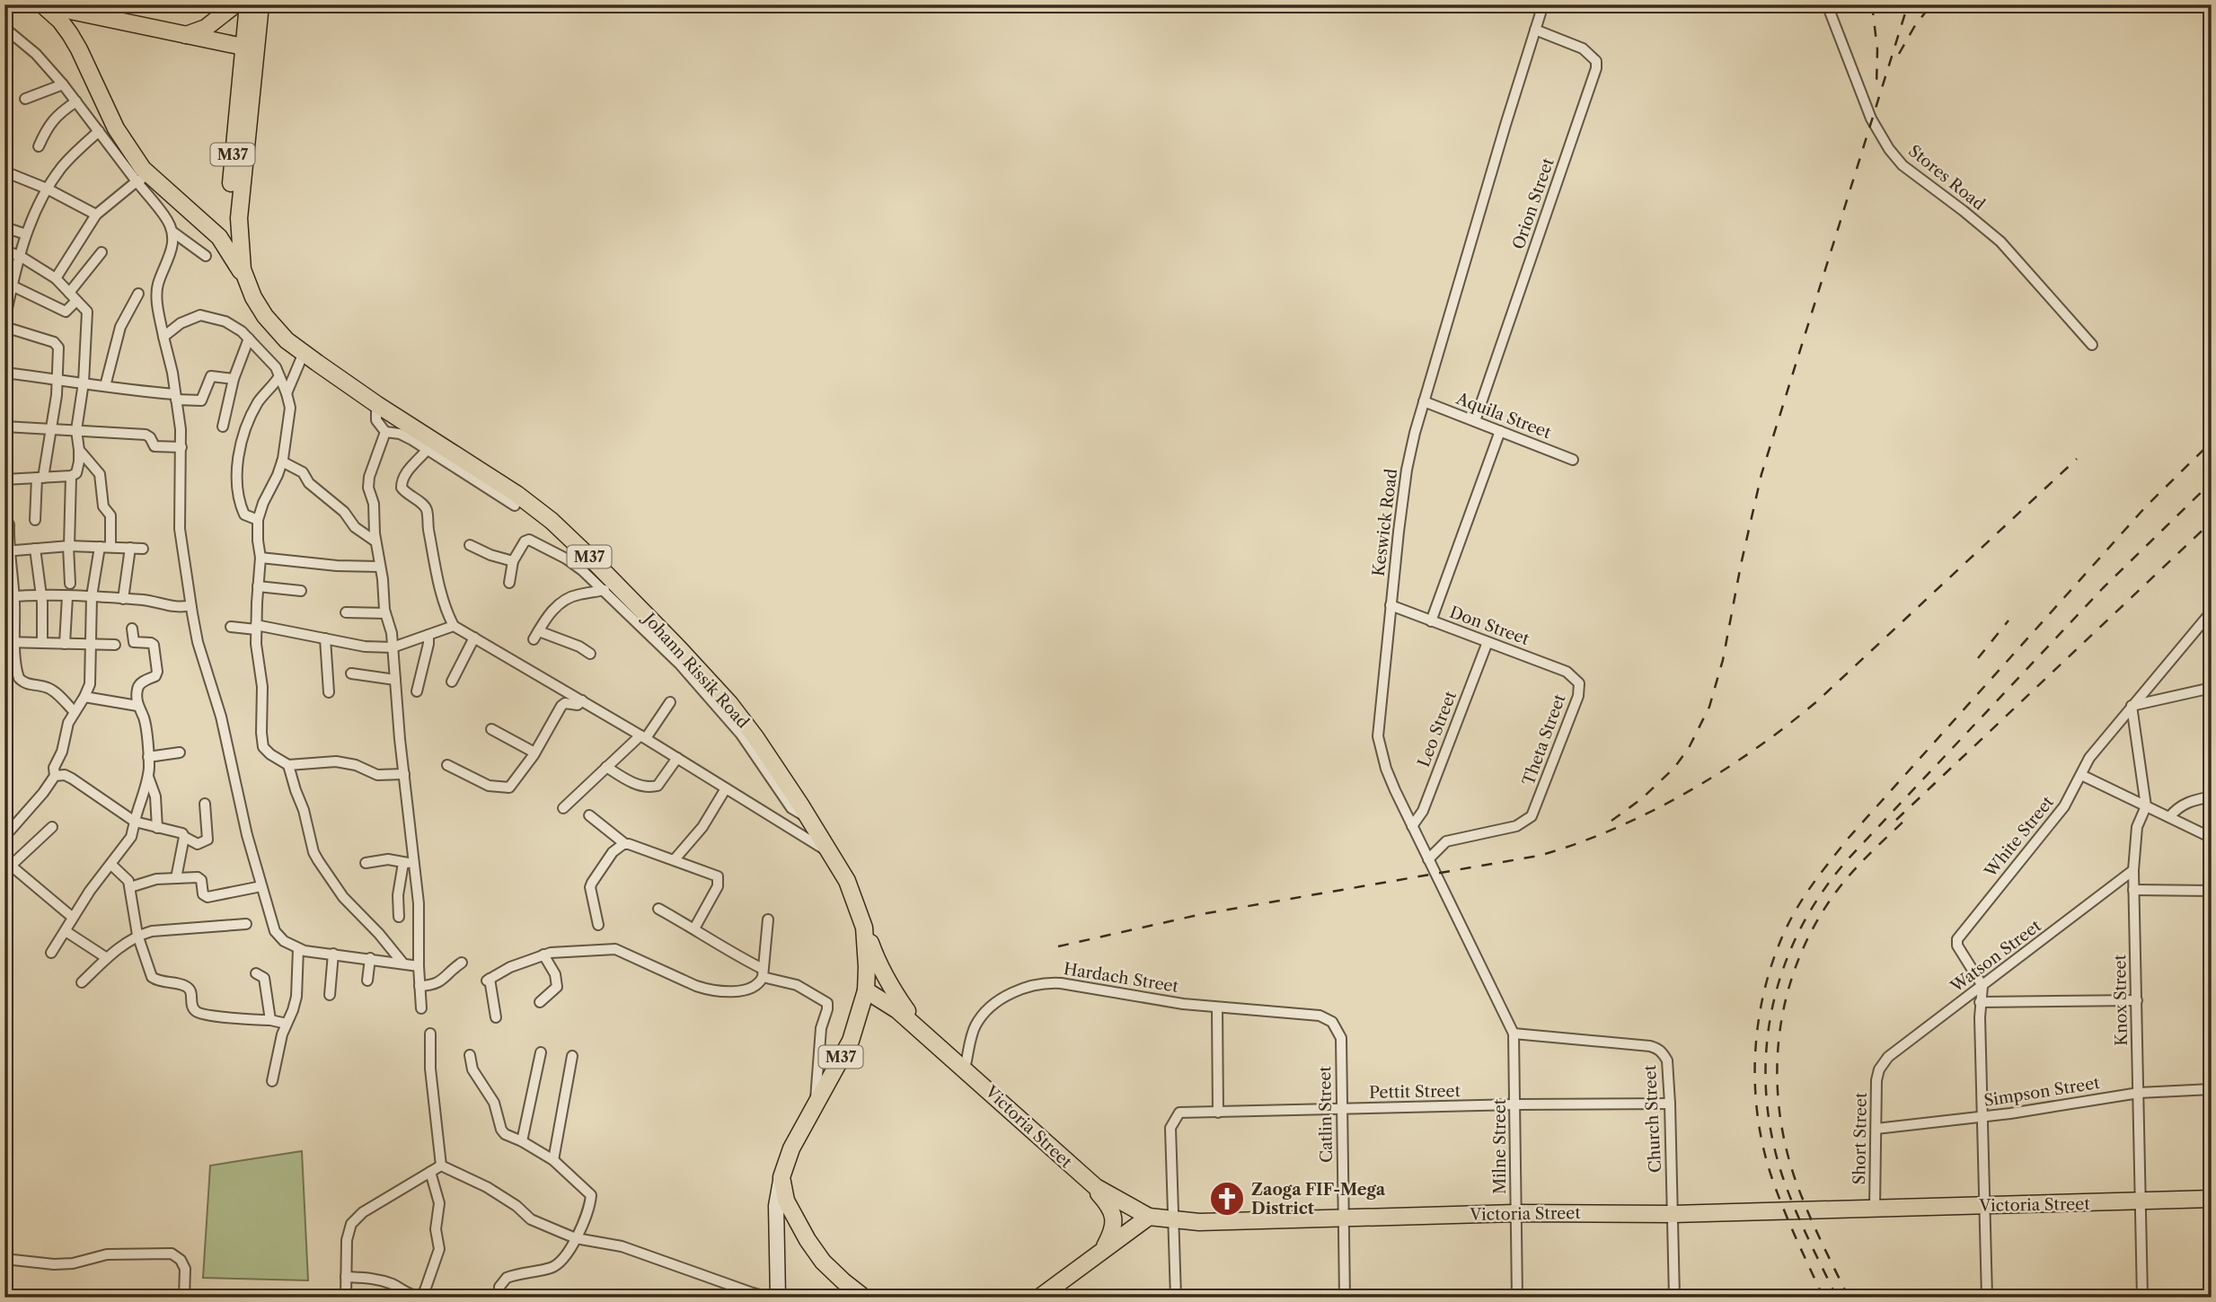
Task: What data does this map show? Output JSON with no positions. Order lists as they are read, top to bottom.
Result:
{
  "streets": {
    "main road": ["M37", "Johann Rissik Road", "Victoria Street"],
    "street": [
      "Stores Road",
      "Orion Street",
      "Aquila Street",
      "Keswick Road",
      "Don Street",
      "Leo Street",
      "Theta Street",
      "White Street",
      "Watson Street",
      "Hardach Street",
      "Knox Street",
      "Pettit Street",
      "Simpson Street",
      "Catlin Street",
      "Church Street",
      "Short Street",
      "Milne Street"
    ]
  },
  "crossings": [
    ["Orion Street", "Aquila Street"],
    ["Orion Street", "Keswick Road"],
    ["Aquila Street", "Keswick Road"],
    ["Keswick Road", "Don Street"],
    ["Keswick Road", "Leo Street"],
    ["Keswick Road", "Theta Street"],
    ["Keswick Road", "Church Street"],
    ["Keswick Road", "Milne Street"],
    ["Don Street", "Leo Street"],
    ["Don Street", "Theta Street"],
    ["Johann Rissik Road", "Victoria Street"],
    ["White Street", "Watson Street"],
    ["White Street", "Knox Street"],
    ["Watson Street", "Knox Street"],
    ["Watson Street", "Short Street"],
    ["Hardach Street", "Catlin Street"],
    ["Hardach Street", "Victoria Street"],
    ["Knox Street", "Simpson Street"],
    ["Knox Street", "Victoria Street"],
    ["Pettit Street", "Catlin Street"],
    ["Pettit Street", "Church Street"],
    ["Pettit Street", "Victoria Street"],
    ["Pettit Street", "Milne Street"],
    ["Simpson Street", "Short Street"],
    ["Catlin Street", "Victoria Street"],
    ["Church Street", "Victoria Street"],
    ["Church Street", "Milne Street"],
    ["Victoria Street", "Short Street"],
    ["Victoria Street", "Milne Street"]
  ],
  "places": {
    "church": ["Zaoga FIF-Mega District"]
  }
}
